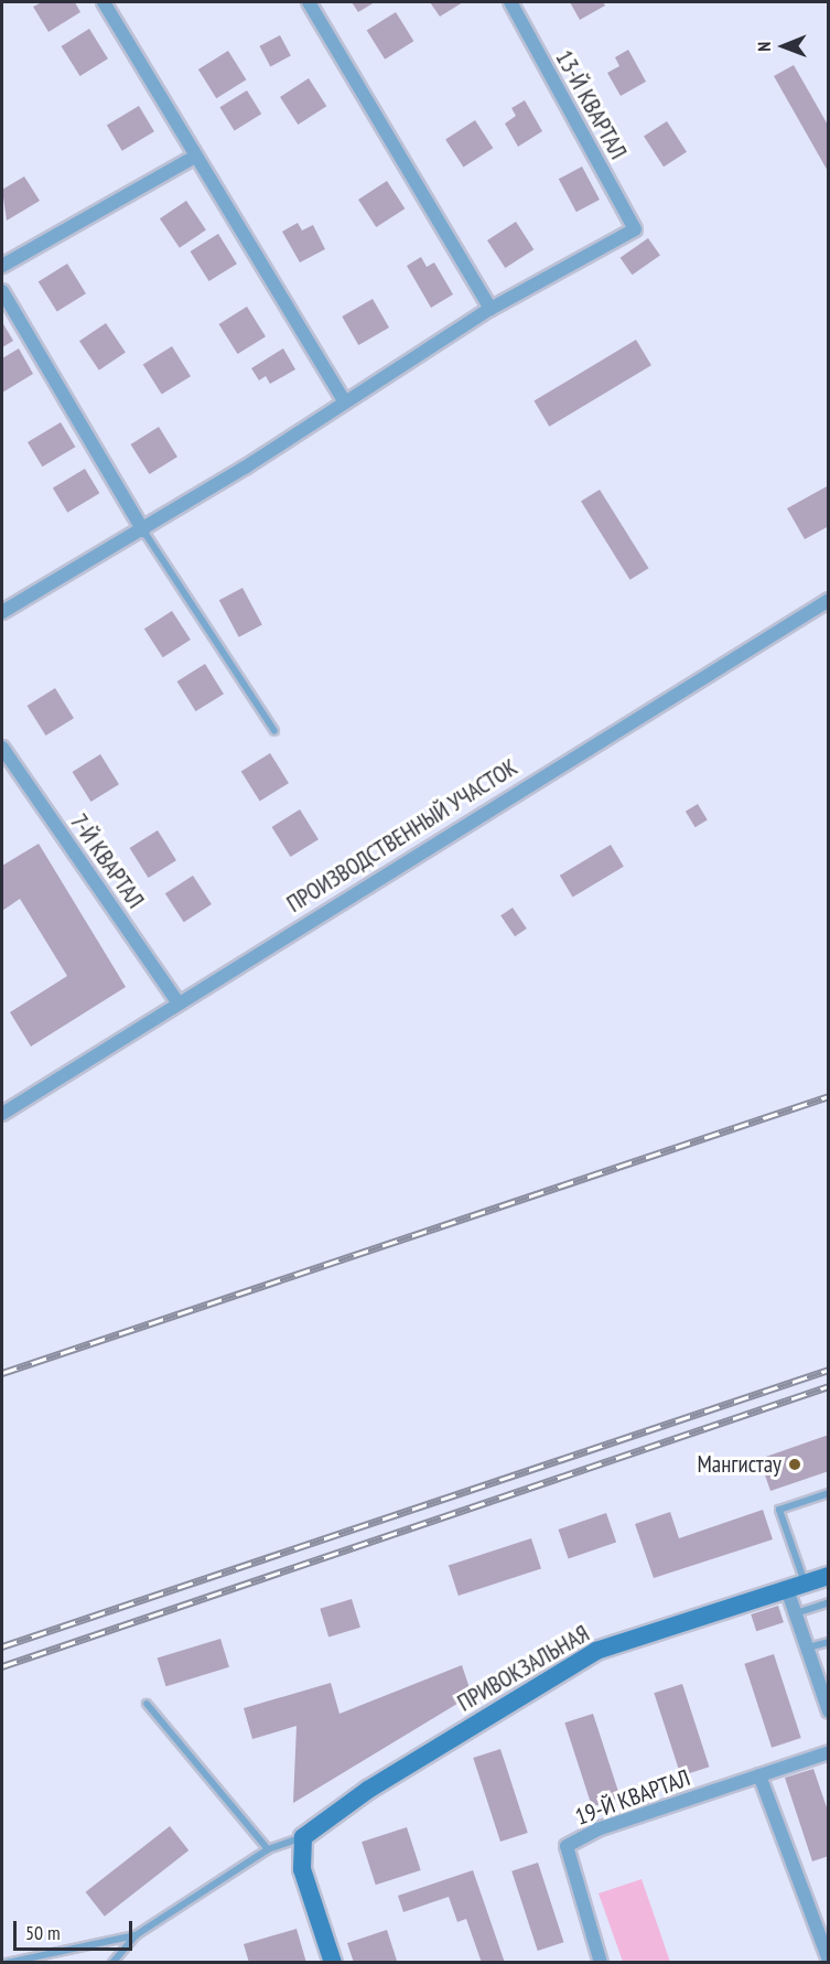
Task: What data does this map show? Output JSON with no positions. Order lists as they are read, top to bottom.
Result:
{
  "streets": {
    "street": [
      "13-Й КВАРТАЛ",
      "ПРОИЗВОДСТВЕННЫЙ УЧАСТОК",
      "7-Й КВАРТАЛ",
      "ПРИВОКЗАЛЬНАЯ",
      "19-Й КВАРТАЛ"
    ]
  },
  "crossings": [
    ["ПРОИЗВОДСТВЕННЫЙ УЧАСТОК", "7-Й КВАРТАЛ"]
  ],
  "places": ["Мангистау"],
  "scale_bar": "50 m",
  "north": "left"
}
